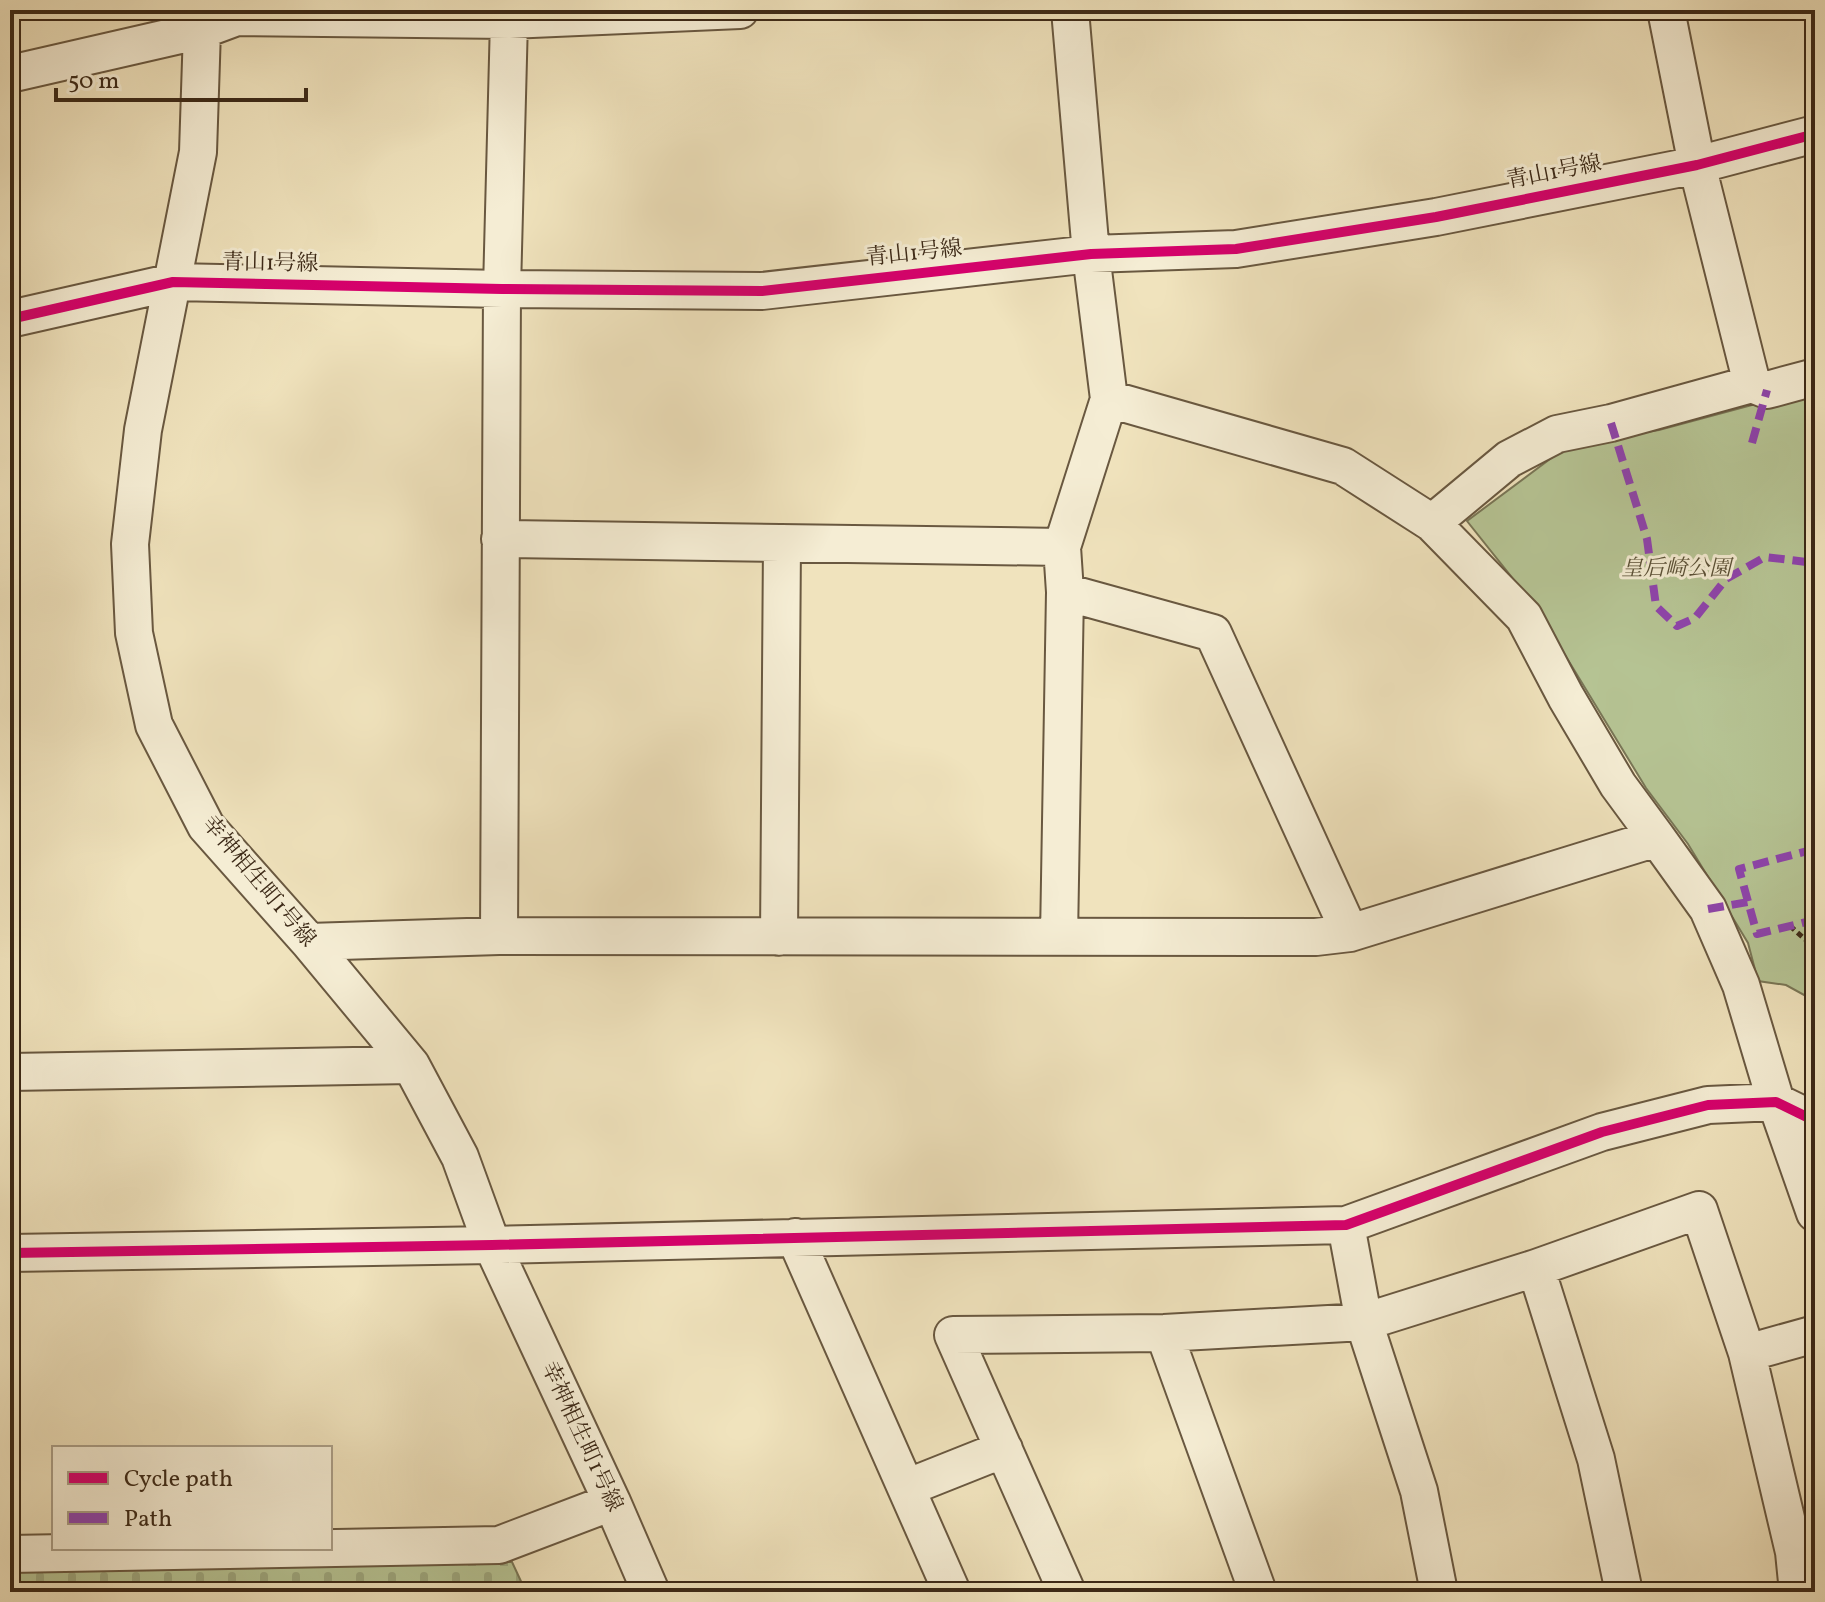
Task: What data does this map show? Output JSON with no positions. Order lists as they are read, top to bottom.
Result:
{
  "streets": {
    "street": ["青山1号線", "幸神相生町1号線"]
  },
  "crossings": [
    ["青山1号線", "幸神相生町1号線"]
  ],
  "parks": ["皇后崎公園"],
  "legend": ["Cycle path", "Path"],
  "scale_bar": "50 m"
}
